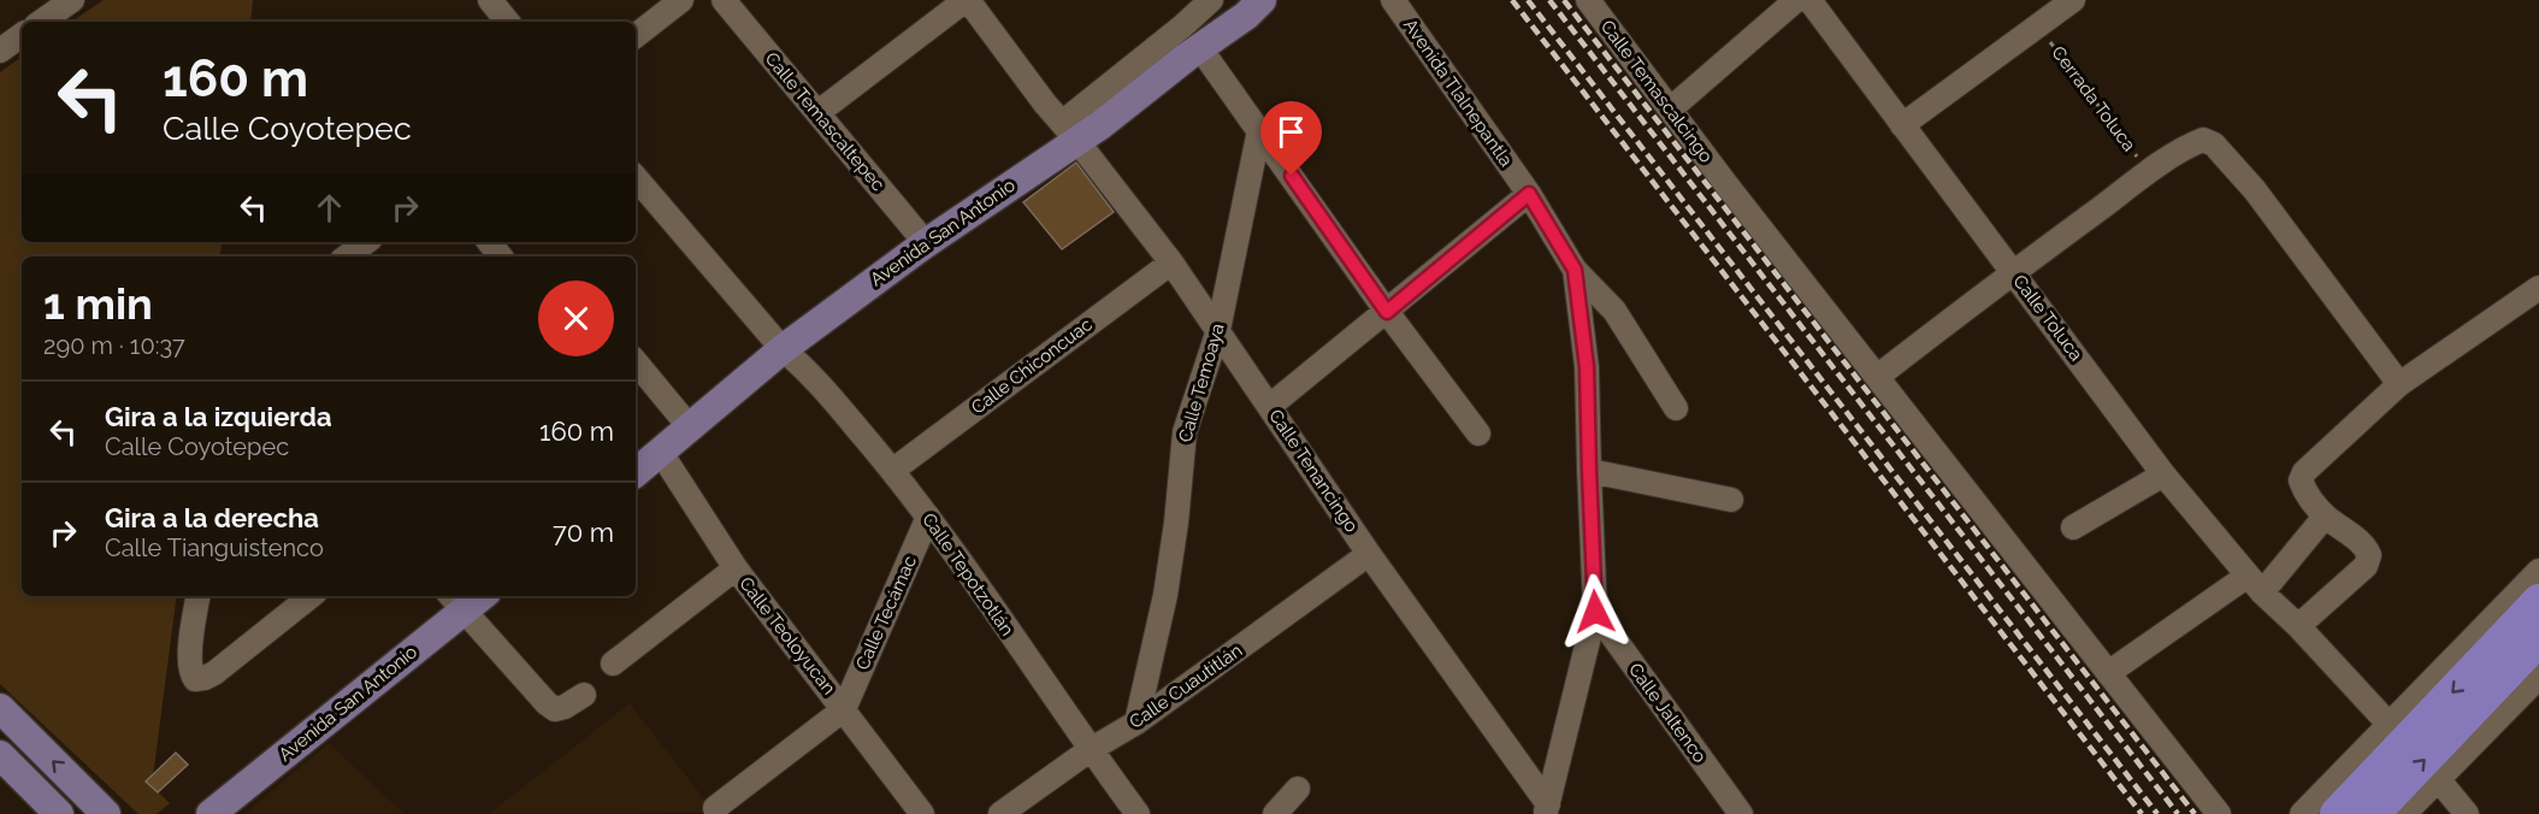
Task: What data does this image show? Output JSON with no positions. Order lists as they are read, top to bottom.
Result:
{
  "streets": {
    "main road": ["Avenida San Antonio"],
    "street": [
      "Calle Temascalcingo",
      "Avenida Tlalnepantla",
      "Calle Temascaltepec",
      "Calle Toluca",
      "Calle Chiconcuac",
      "Calle Temoaya",
      "Calle Tenancingo",
      "Calle Tepotzotlán",
      "Calle Tecámac",
      "Calle Teoloyucan",
      "Calle Cuautitlán",
      "Calle Jaltenco"
    ],
    "path": ["Cerrada Toluca"]
  },
  "crossings": [
    ["Avenida Tlalnepantla", "Calle Tenancingo"],
    ["Avenida Tlalnepantla", "Calle Jaltenco"],
    ["Calle Temascaltepec", "Avenida San Antonio"],
    ["Avenida San Antonio", "Calle Tenancingo"],
    ["Avenida San Antonio", "Calle Tepotzotlán"],
    ["Avenida San Antonio", "Calle Teoloyucan"],
    ["Calle Chiconcuac", "Calle Tenancingo"],
    ["Calle Chiconcuac", "Calle Tepotzotlán"],
    ["Calle Temoaya", "Calle Tenancingo"],
    ["Calle Temoaya", "Calle Cuautitlán"],
    ["Calle Tenancingo", "Calle Cuautitlán"],
    ["Calle Tepotzotlán", "Calle Tecámac"],
    ["Calle Tepotzotlán", "Calle Cuautitlán"],
    ["Calle Tecámac", "Calle Teoloyucan"]
  ],
  "page": {
    "turn": ["160 m", "Calle Coyotepec"],
    "heading": ["1 min", "290 m · 10:37"],
    "list": [
      {
        "name": "Gira a la izquierda",
        "note": "Calle Coyotepec",
        "value": "160 m"
      },
      {
        "name": "Gira a la derecha",
        "note": "Calle Tianguistenco",
        "value": "70 m"
      }
    ]
  }
}
